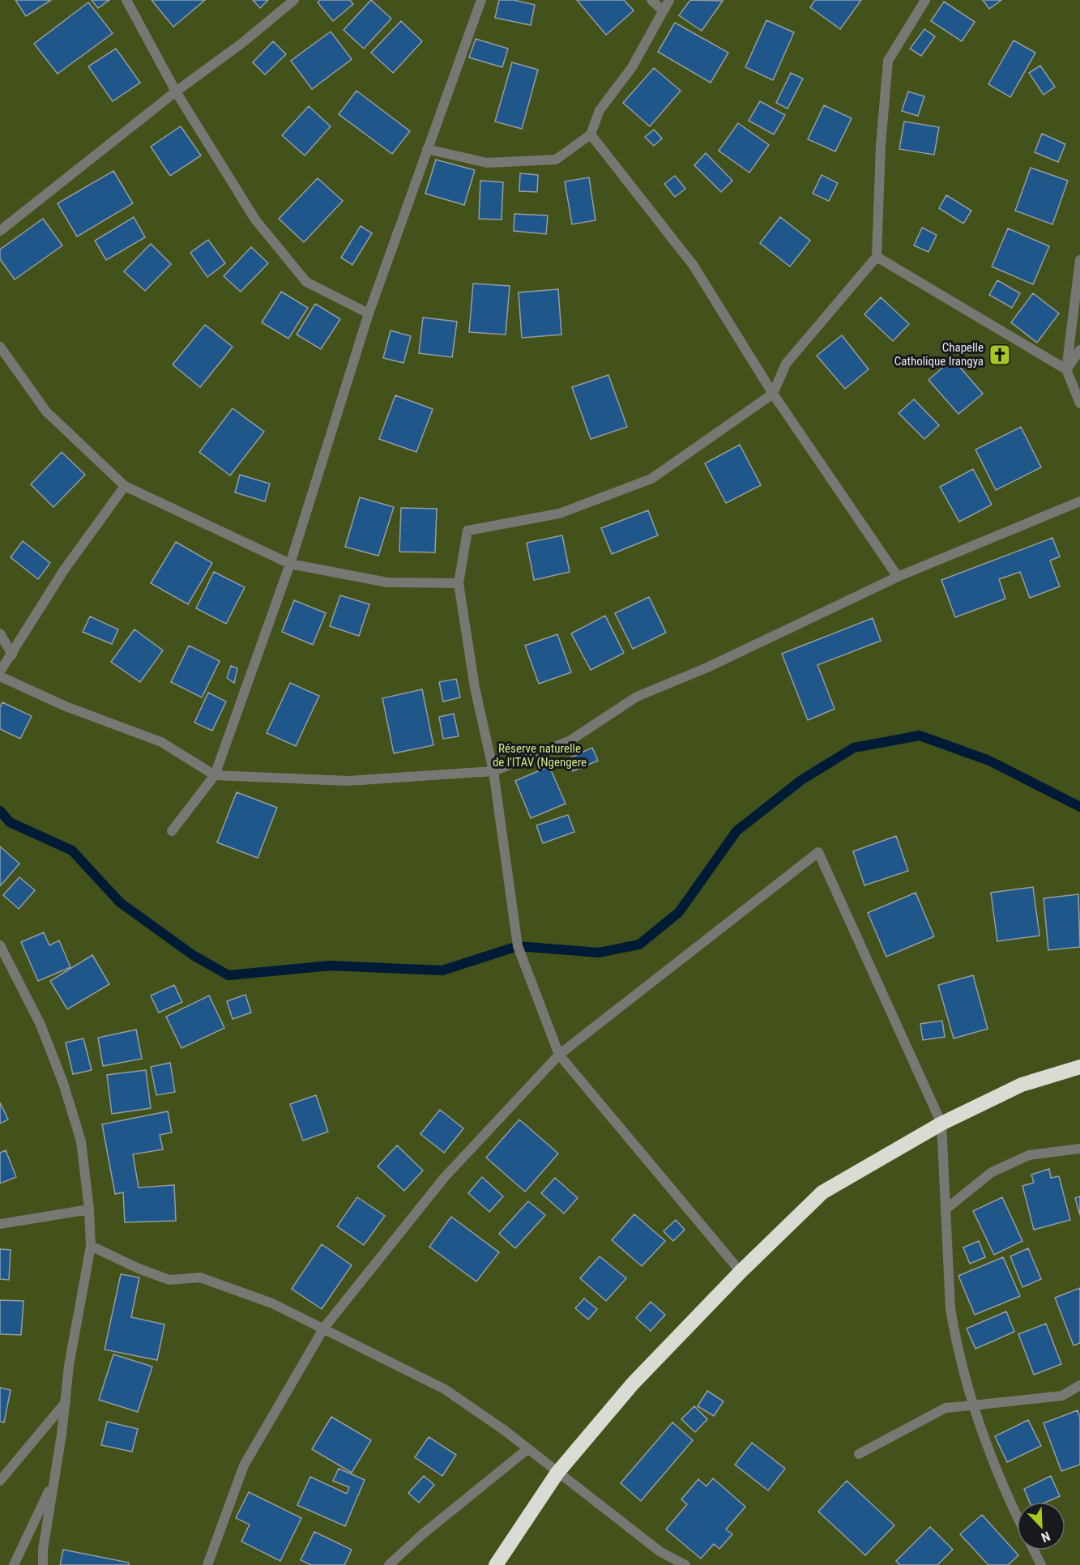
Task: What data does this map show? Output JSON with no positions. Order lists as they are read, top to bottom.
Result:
{
  "parks": ["Réserve naturelle de l'ITAV (Ngengere"],
  "places": {
    "church": ["Chapelle Catholique Irangya"]
  },
  "north": "bottom right"
}
